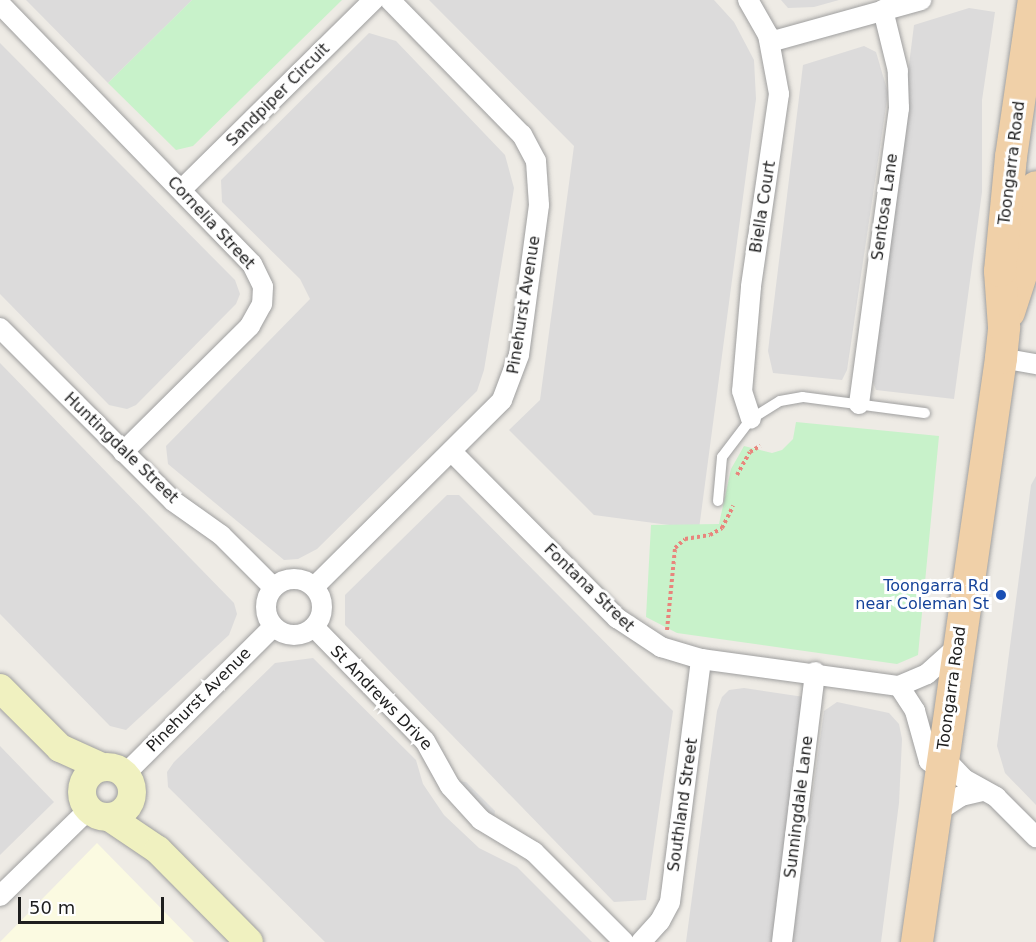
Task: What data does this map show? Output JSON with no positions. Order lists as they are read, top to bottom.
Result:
{
  "streets": {
    "main road": ["Toongarra Road"],
    "street": [
      "Sandpiper Circuit",
      "Biella Court",
      "Sentosa Lane",
      "Cornelia Street",
      "Pinehurst Avenue",
      "Huntingdale Street",
      "Fontana Street",
      "St Andrews Drive",
      "Southland Street",
      "Sunningdale Lane"
    ]
  },
  "crossings": [
    ["Sandpiper Circuit", "Cornelia Street"],
    ["Cornelia Street", "Huntingdale Street"],
    ["Pinehurst Avenue", "Huntingdale Street"],
    ["Pinehurst Avenue", "Fontana Street"],
    ["Pinehurst Avenue", "St Andrews Drive"],
    ["Huntingdale Street", "St Andrews Drive"],
    ["Fontana Street", "Southland Street"],
    ["Fontana Street", "Sunningdale Lane"]
  ],
  "places": ["Toongarra Rd near Coleman St"],
  "scale_bar": "50 m"
}
